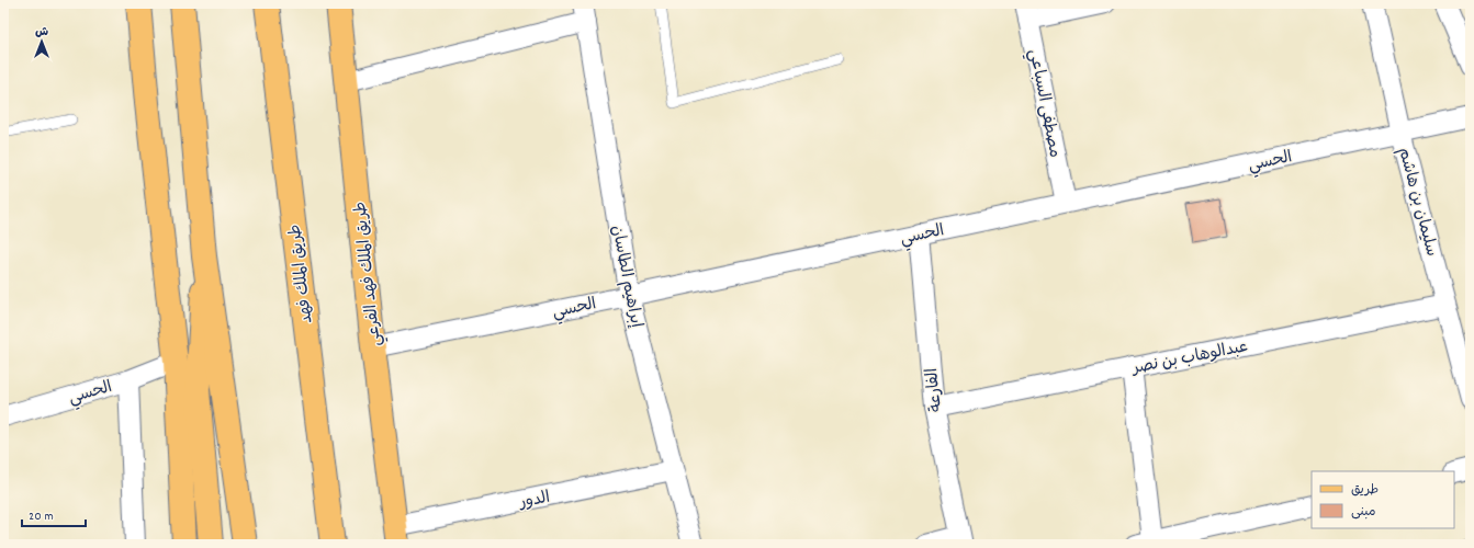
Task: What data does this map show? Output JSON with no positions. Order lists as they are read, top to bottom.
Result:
{
  "streets": {
    "main road": ["طريق الملك فهد", "طريق الملك فهد الفرعي"],
    "street": [
      "مصطفى السباعي",
      "الحسي",
      "سليمان بن هاشم",
      "إبراهيم الطاسان",
      "عبدالوهاب بن نصر",
      "الفارعة",
      "الدور"
    ]
  },
  "crossings": [
    ["مصطفى السباعي", "الحسي"],
    ["الحسي", "سليمان بن هاشم"],
    ["الحسي", "طريق الملك فهد الفرعي"],
    ["الحسي", "إبراهيم الطاسان"],
    ["الحسي", "الفارعة"],
    ["سليمان بن هاشم", "عبدالوهاب بن نصر"],
    ["طريق الملك فهد الفرعي", "الدور"],
    ["إبراهيم الطاسان", "الدور"],
    ["عبدالوهاب بن نصر", "الفارعة"]
  ],
  "legend": ["طريق", "مبنى"],
  "scale_bar": "20 m",
  "north": "top"
}
